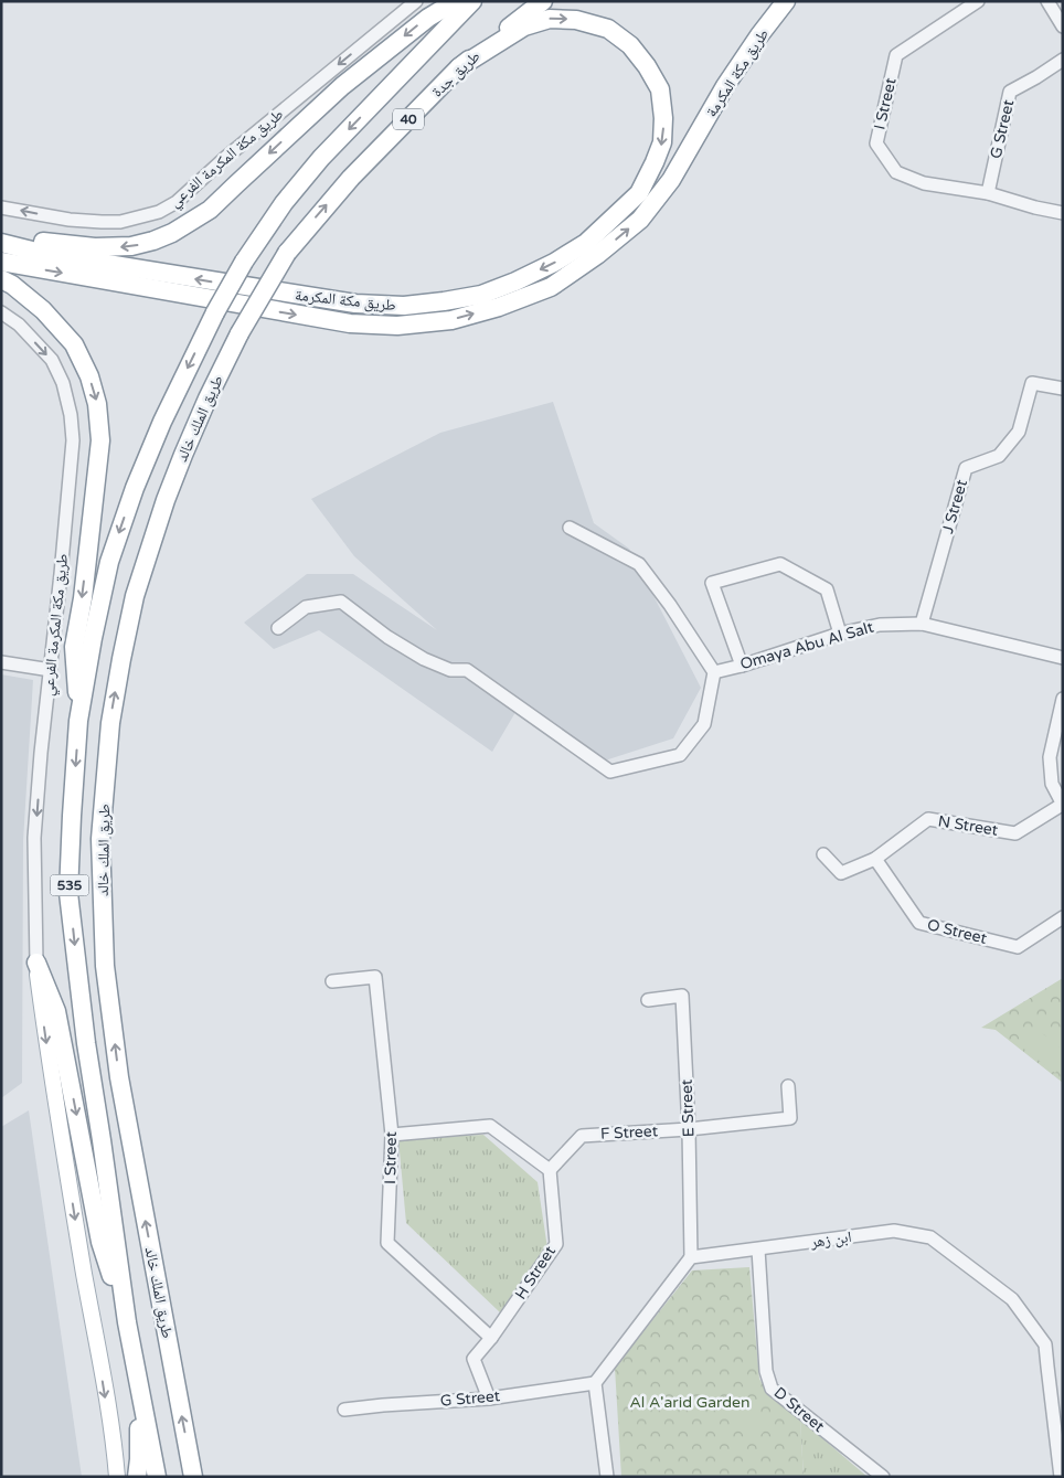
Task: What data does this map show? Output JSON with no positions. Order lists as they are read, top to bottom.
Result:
{
  "streets": {
    "highway": [
      "طريق مكة المكرمة",
      "طريق جدة",
      "40",
      "طريق الملك خالد",
      "535"
    ],
    "street": [
      "I Street",
      "G Street",
      "طريق مكة المكرمة الفرعي",
      "J Street",
      "Omaya Abu Al Salt",
      "N Street",
      "O Street",
      "E Street",
      "F Street",
      "ابن زهر",
      "H Street",
      "D Street"
    ]
  },
  "crossings": [
    ["طريق مكة المكرمة", "طريق جدة"],
    ["طريق جدة", "طريق الملك خالد"],
    ["I Street", "G Street"],
    ["I Street", "H Street"],
    ["G Street", "H Street"],
    ["J Street", "Omaya Abu Al Salt"],
    ["N Street", "O Street"],
    ["E Street", "F Street"],
    ["E Street", "ابن زهر"],
    ["F Street", "H Street"],
    ["ابن زهر", "D Street"]
  ],
  "one_way": ["طريق جدة", "طريق مكة المكرمة الفرعي"],
  "parks": ["Al A'arid Garden"]
}
